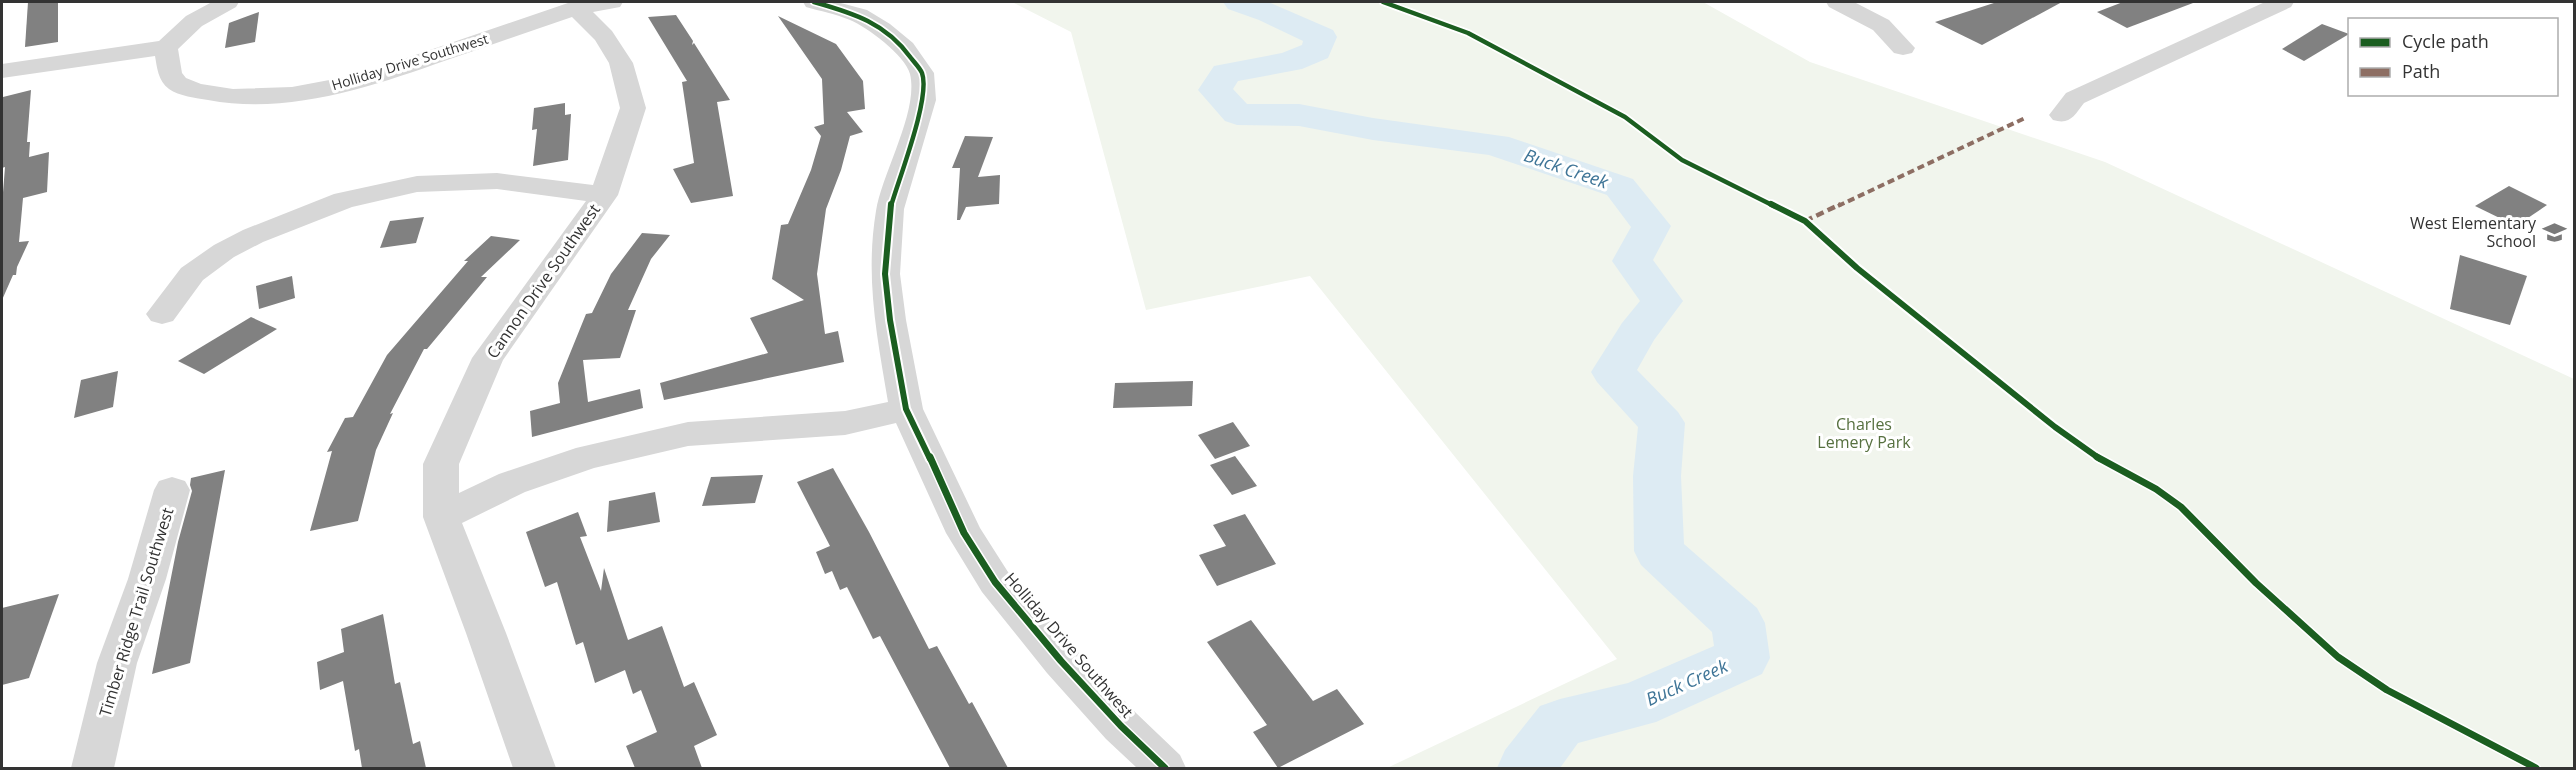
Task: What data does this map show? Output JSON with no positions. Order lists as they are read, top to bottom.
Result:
{
  "streets": {
    "street": ["Holliday Drive Southwest", "Cannon Drive Southwest", "Timber Ridge Trail Southwest"]
  },
  "crossings": [
    ["Holliday Drive Southwest", "Cannon Drive Southwest"]
  ],
  "water": ["Buck Creek"],
  "parks": ["Charles Lemery Park"],
  "places": {
    "school or university": ["West Elementary School"]
  },
  "legend": ["Cycle path", "Path"]
}
